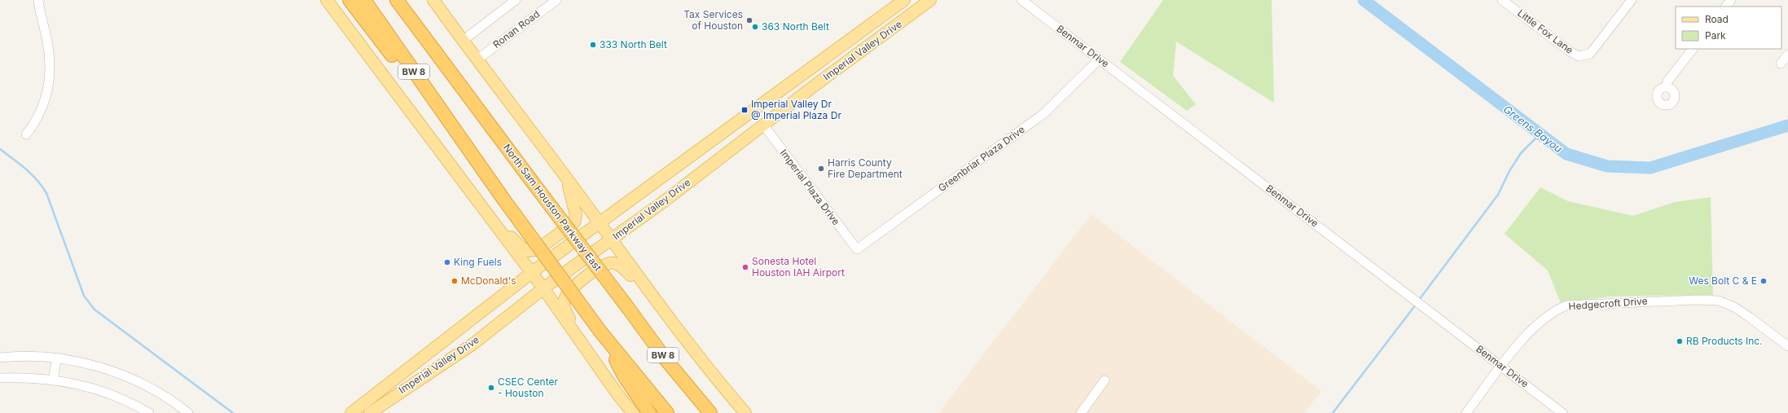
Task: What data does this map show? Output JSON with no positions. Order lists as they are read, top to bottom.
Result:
{
  "streets": {
    "highway": ["BW 8", "North Sam Houston Parkway East"],
    "main road": ["Imperial Valley Drive"],
    "street": [
      "Ronan Road",
      "Little Fox Lane",
      "Benmar Drive",
      "Greenbriar Plaza Drive",
      "Imperial Plaza Drive",
      "Hedgecroft Drive"
    ]
  },
  "crossings": [
    ["Benmar Drive", "Greenbriar Plaza Drive"],
    ["Benmar Drive", "Hedgecroft Drive"],
    ["Imperial Valley Drive", "Imperial Plaza Drive"],
    ["Greenbriar Plaza Drive", "Imperial Plaza Drive"]
  ],
  "water": ["Greens Bayou"],
  "places": {
    "other": [
      "Tax Services of Houston",
      "363 North Belt",
      "333 North Belt",
      "Harris County Fire Department",
      "King Fuels",
      "Sonesta Hotel Houston IAH Airport",
      "McDonald's",
      "Wes Bolt C & E",
      "RB Products Inc.",
      "CSEC Center - Houston"
    ],
    "transit": ["Imperial Valley Dr @ Imperial Plaza Dr"]
  },
  "legend": ["Road", "Park"]
}
